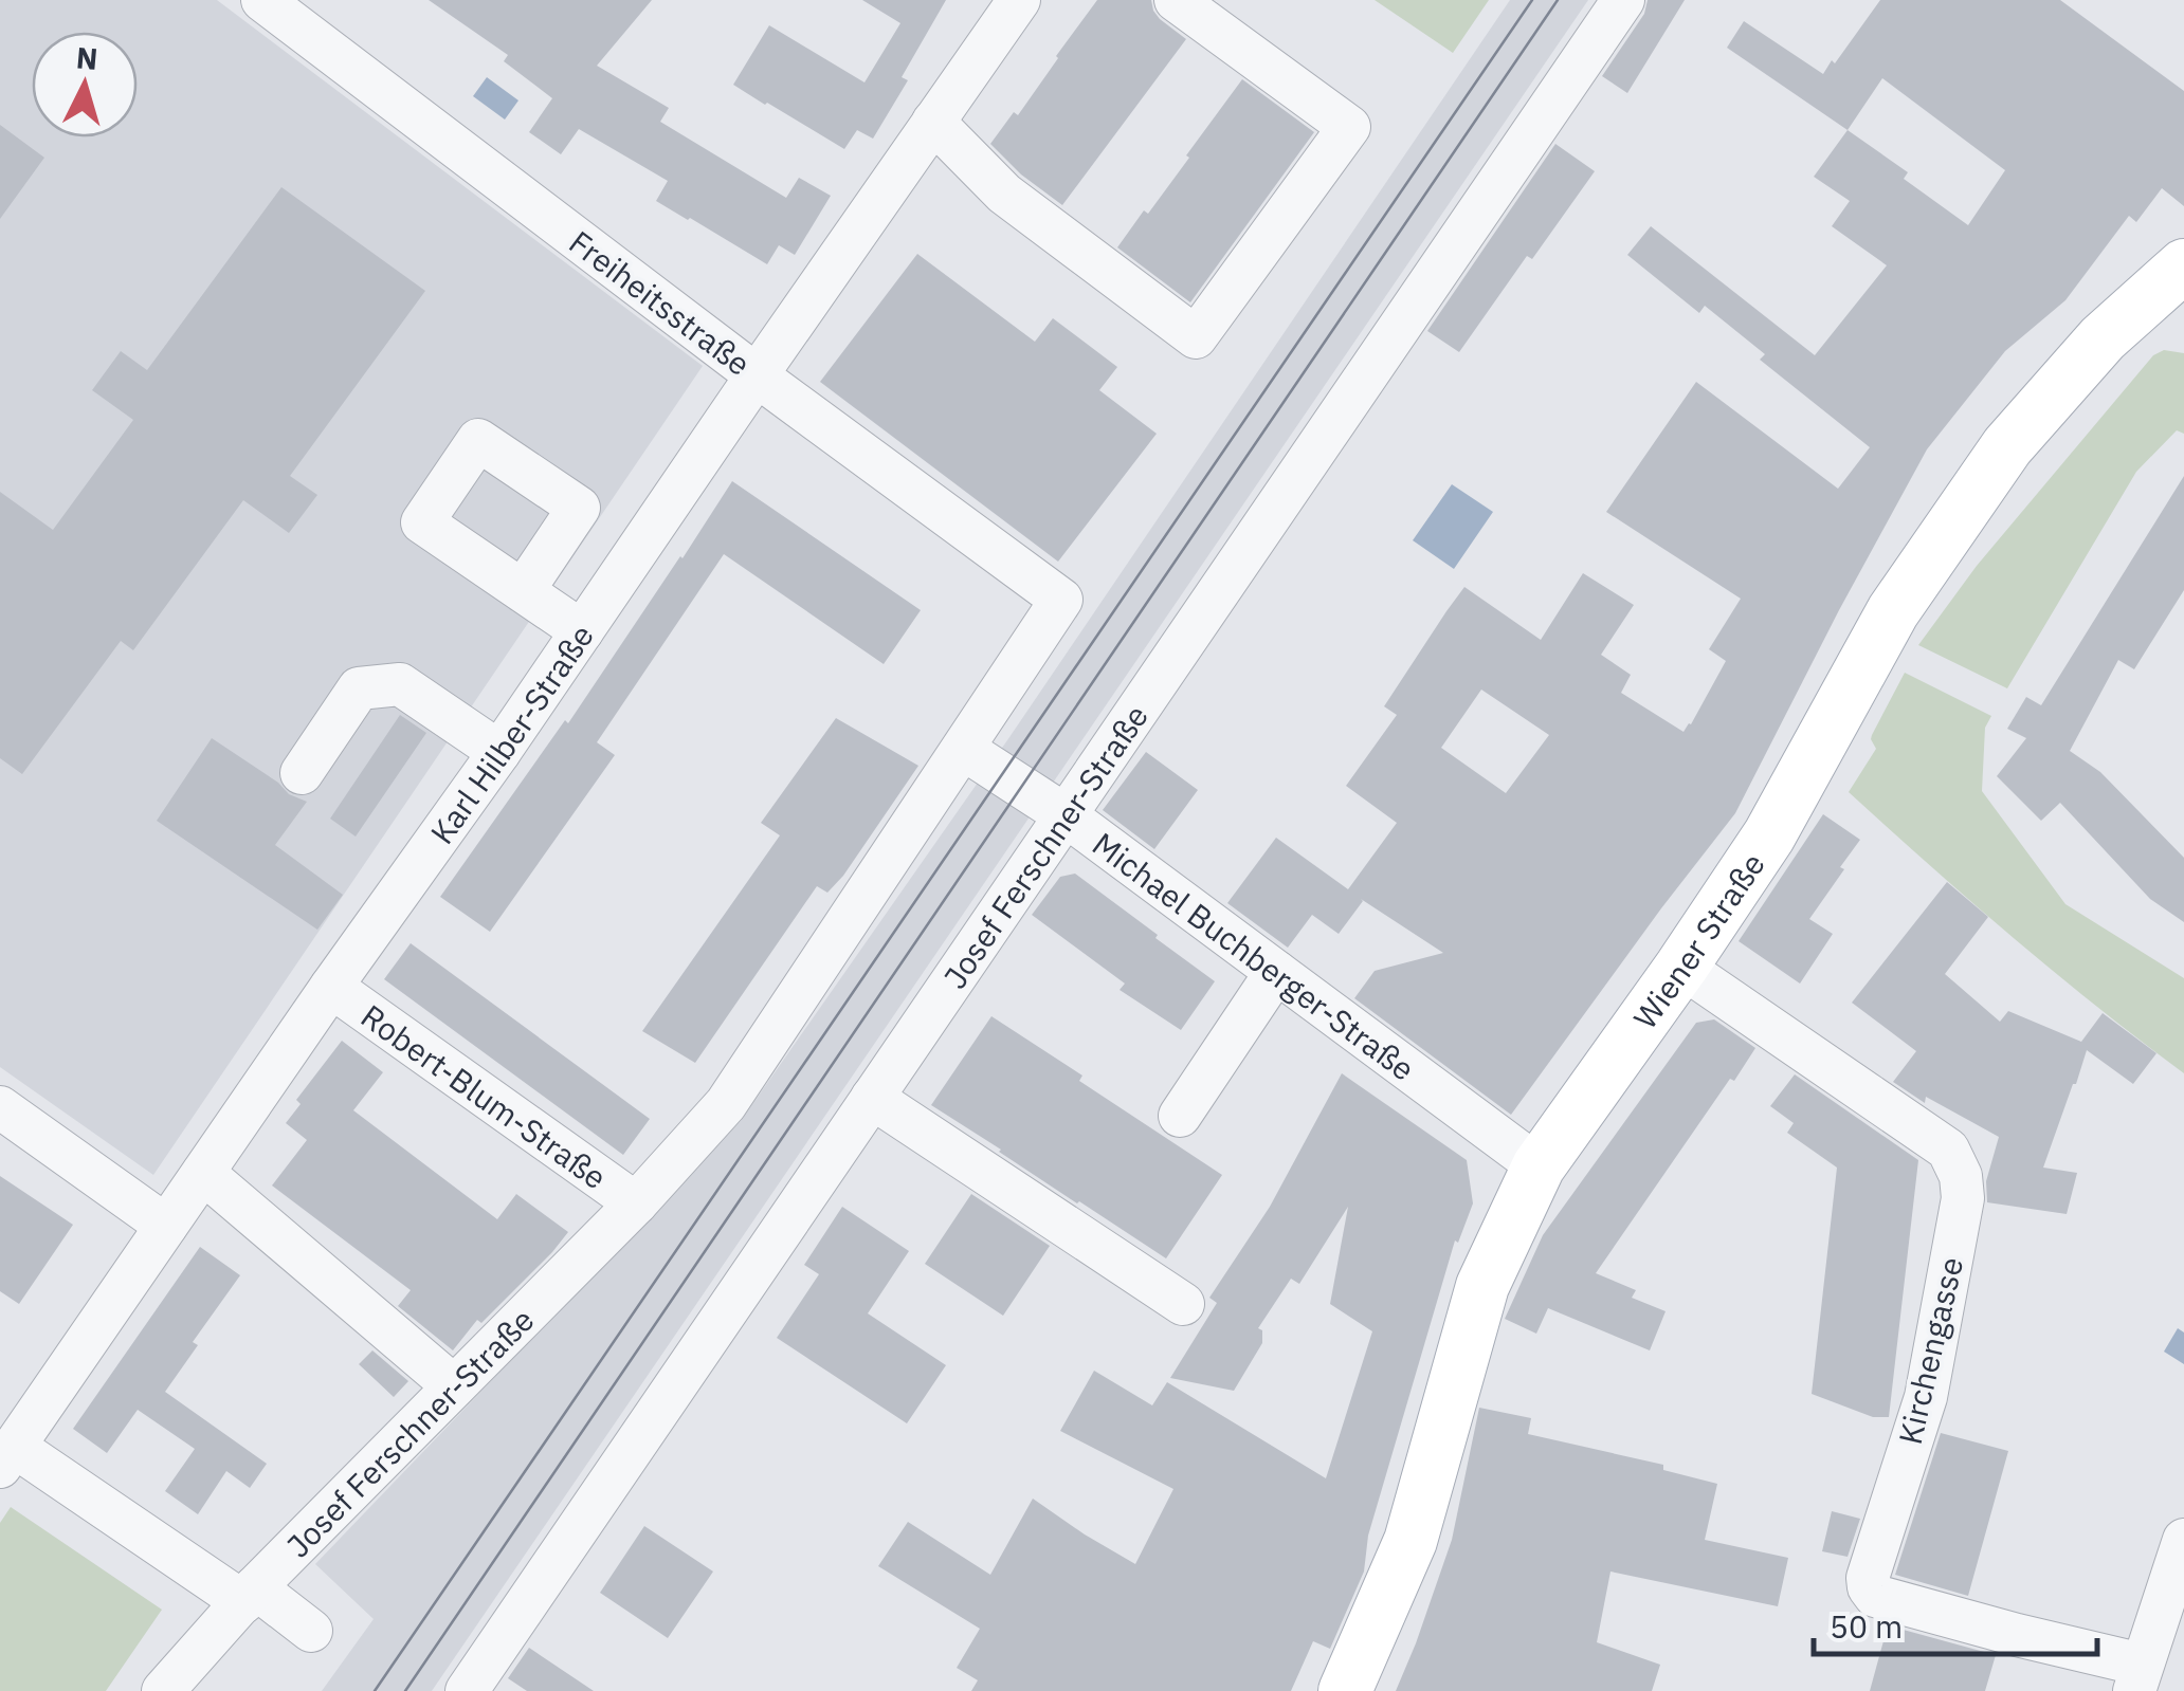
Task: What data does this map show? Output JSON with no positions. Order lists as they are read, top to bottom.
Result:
{
  "streets": {
    "main road": ["Wiener Straße"],
    "street": [
      "Freiheitsstraße",
      "Karl Hilber-Straße",
      "Josef Ferschner-Straße",
      "Michael Buchberger-Straße",
      "Robert-Blum-Straße",
      "Kirchengasse"
    ]
  },
  "crossings": [
    ["Freiheitsstraße", "Karl Hilber-Straße"],
    ["Freiheitsstraße", "Josef Ferschner-Straße"],
    ["Karl Hilber-Straße", "Robert-Blum-Straße"],
    ["Josef Ferschner-Straße", "Michael Buchberger-Straße"],
    ["Josef Ferschner-Straße", "Robert-Blum-Straße"],
    ["Wiener Straße", "Michael Buchberger-Straße"],
    ["Wiener Straße", "Kirchengasse"]
  ],
  "scale_bar": "50 m",
  "north": "top"
}
